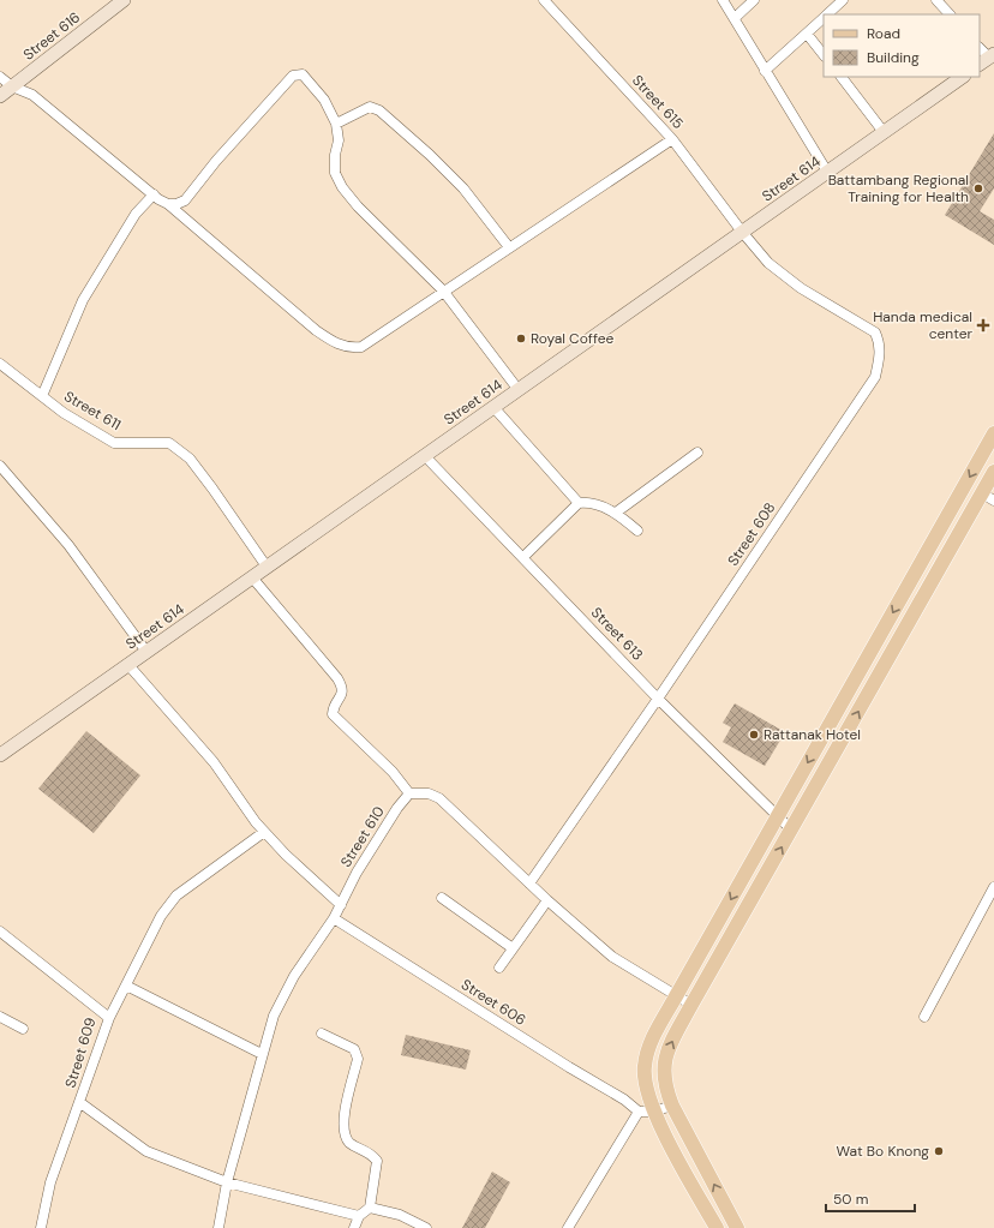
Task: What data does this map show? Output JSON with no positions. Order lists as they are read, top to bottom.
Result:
{
  "streets": {
    "street": [
      "Street 616",
      "Street 615",
      "Street 614",
      "Street 611",
      "Street 608",
      "Street 613",
      "Street 610",
      "Street 606",
      "Street 609"
    ]
  },
  "crossings": [
    ["Street 615", "Street 614"],
    ["Street 615", "Street 608"],
    ["Street 614", "Street 611"],
    ["Street 614", "Street 608"],
    ["Street 614", "Street 613"],
    ["Street 608", "Street 613"],
    ["Street 610", "Street 606"]
  ],
  "places": {
    "other": [
      "Battambang Regional Training for Health",
      "Royal Coffee",
      "Rattanak Hotel",
      "Wat Bo Knong"
    ],
    "health": ["Handa medical center"]
  },
  "legend": ["Road", "Building"],
  "scale_bar": "50 m"
}
